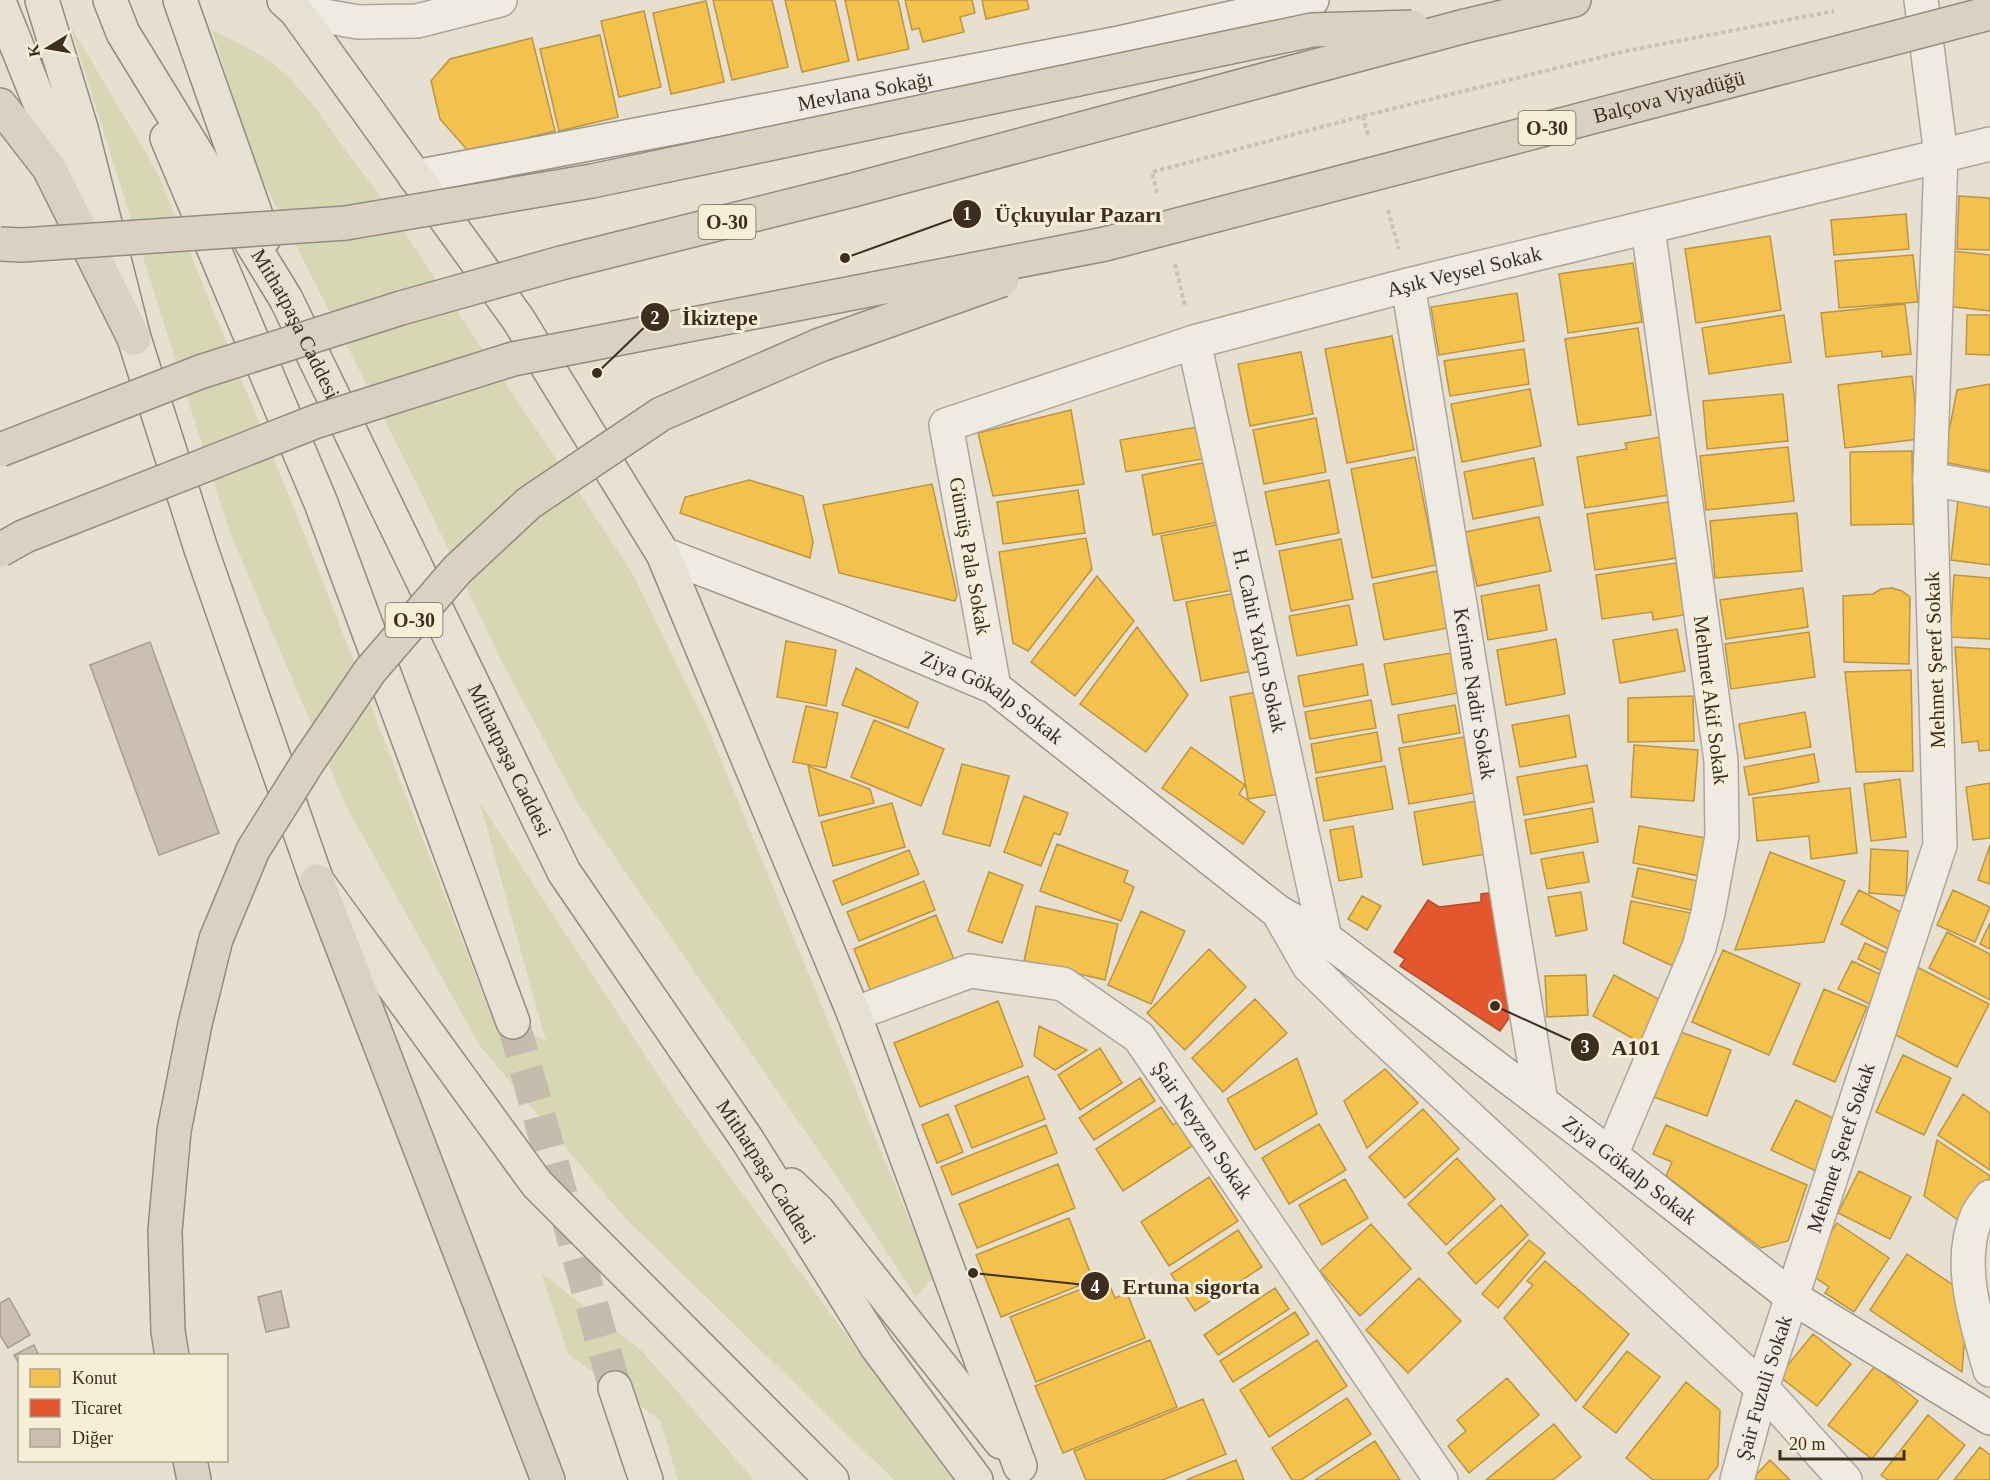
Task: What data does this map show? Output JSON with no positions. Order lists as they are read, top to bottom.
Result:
{
  "streets": {
    "highway": ["Balçova Viyadüğü", "O-30"],
    "main road": ["Mithatpaşa Caddesi"],
    "street": [
      "Mevlana Sokağı",
      "Aşık Veysel Sokak",
      "Gümüş Pala Sokak",
      "H. Cahit Yalçın Sokak",
      "Mehmet Şeref Sokak",
      "Kerime Nadir Sokak",
      "Ziya Gökalp Sokak",
      "Mehmet Akif Sokak",
      "Şair Neyzen Sokak",
      "Şair Fuzuli Sokak"
    ]
  },
  "crossings": [
    ["Balçova Viyadüğü", "O-30"],
    ["Aşık Veysel Sokak", "Gümüş Pala Sokak"],
    ["Aşık Veysel Sokak", "H. Cahit Yalçın Sokak"],
    ["Aşık Veysel Sokak", "Mehmet Şeref Sokak"],
    ["Aşık Veysel Sokak", "Kerime Nadir Sokak"],
    ["Aşık Veysel Sokak", "Mehmet Akif Sokak"],
    ["Gümüş Pala Sokak", "Ziya Gökalp Sokak"],
    ["H. Cahit Yalçın Sokak", "Ziya Gökalp Sokak"],
    ["Mehmet Şeref Sokak", "Ziya Gökalp Sokak"],
    ["Mehmet Şeref Sokak", "Şair Fuzuli Sokak"],
    ["Kerime Nadir Sokak", "Ziya Gökalp Sokak"],
    ["Ziya Gökalp Sokak", "Mehmet Akif Sokak"],
    ["Ziya Gökalp Sokak", "Şair Fuzuli Sokak"]
  ],
  "places": [
    "Üçkuyular Pazarı",
    "İkiztepe",
    "A101",
    "Ertuna sigorta"
  ],
  "legend": ["Konut", "Ticaret", "Diğer"],
  "scale_bar": "20 m",
  "north": "left"
}
